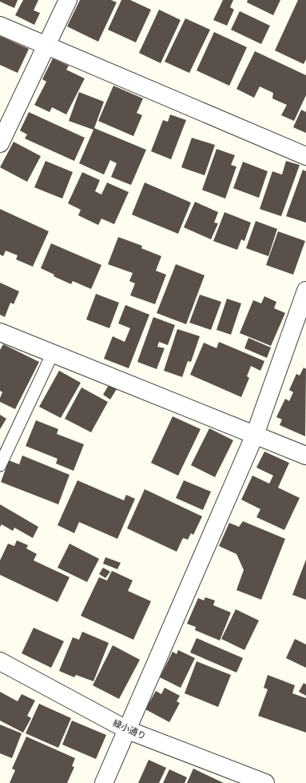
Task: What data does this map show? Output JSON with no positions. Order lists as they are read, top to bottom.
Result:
{
  "streets": {
    "street": ["緑小通り"]
  }
}
